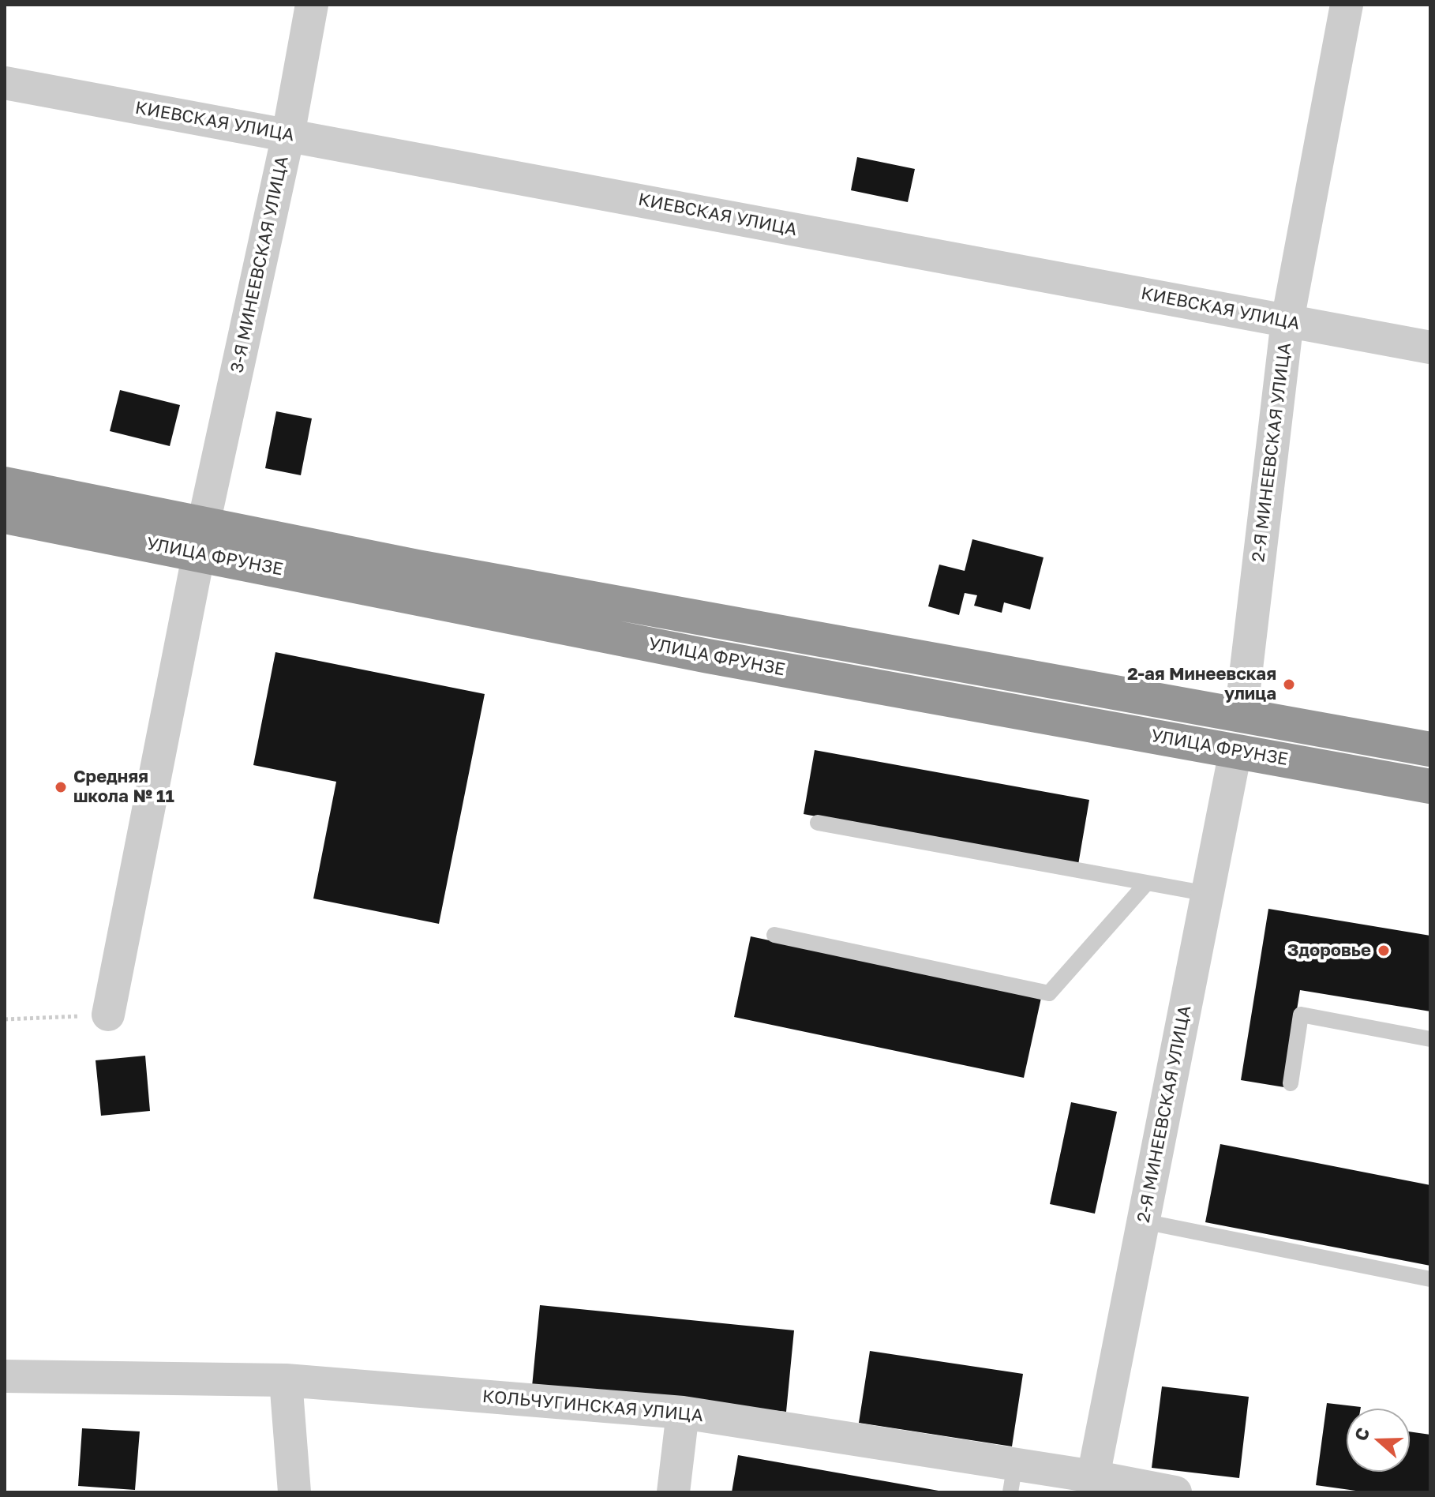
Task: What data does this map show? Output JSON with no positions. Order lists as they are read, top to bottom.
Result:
{
  "streets": {
    "highway": ["УЛИЦА ФРУНЗЕ"],
    "street": [
      "КИЕВСКАЯ УЛИЦА",
      "3-Я МИНЕЕВСКАЯ УЛИЦА",
      "2-Я МИНЕЕВСКАЯ УЛИЦА",
      "КОЛЬЧУГИНСКАЯ УЛИЦА"
    ]
  },
  "crossings": [
    ["КИЕВСКАЯ УЛИЦА", "3-Я МИНЕЕВСКАЯ УЛИЦА"],
    ["КИЕВСКАЯ УЛИЦА", "2-Я МИНЕЕВСКАЯ УЛИЦА"],
    ["3-Я МИНЕЕВСКАЯ УЛИЦА", "УЛИЦА ФРУНЗЕ"],
    ["2-Я МИНЕЕВСКАЯ УЛИЦА", "УЛИЦА ФРУНЗЕ"],
    ["2-Я МИНЕЕВСКАЯ УЛИЦА", "КОЛЬЧУГИНСКАЯ УЛИЦА"]
  ],
  "places": ["2-ая Минеевская улица", "Средняя школа № 11", "Здоровье"],
  "north": "left"
}
